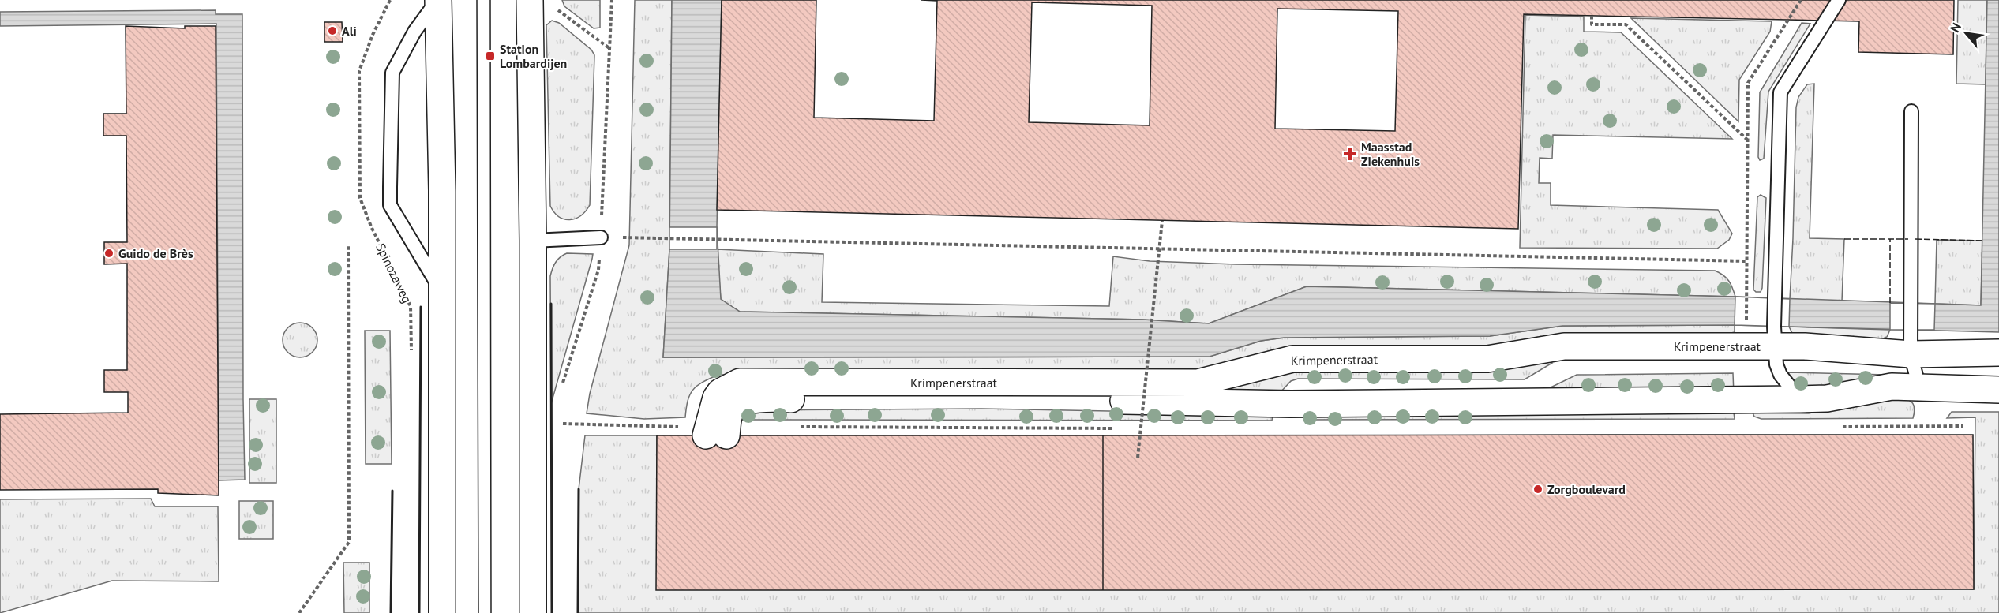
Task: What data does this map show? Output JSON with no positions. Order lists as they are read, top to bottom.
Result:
{
  "streets": {
    "street": ["Krimpenerstraat"],
    "path": ["Spinozaweg"]
  },
  "places": {
    "other": ["Ali", "Guido de Brès", "Zorgboulevard"],
    "transit": ["Station Lombardijen"],
    "health": ["Maasstad Ziekenhuis"]
  },
  "north": "top left"
}
